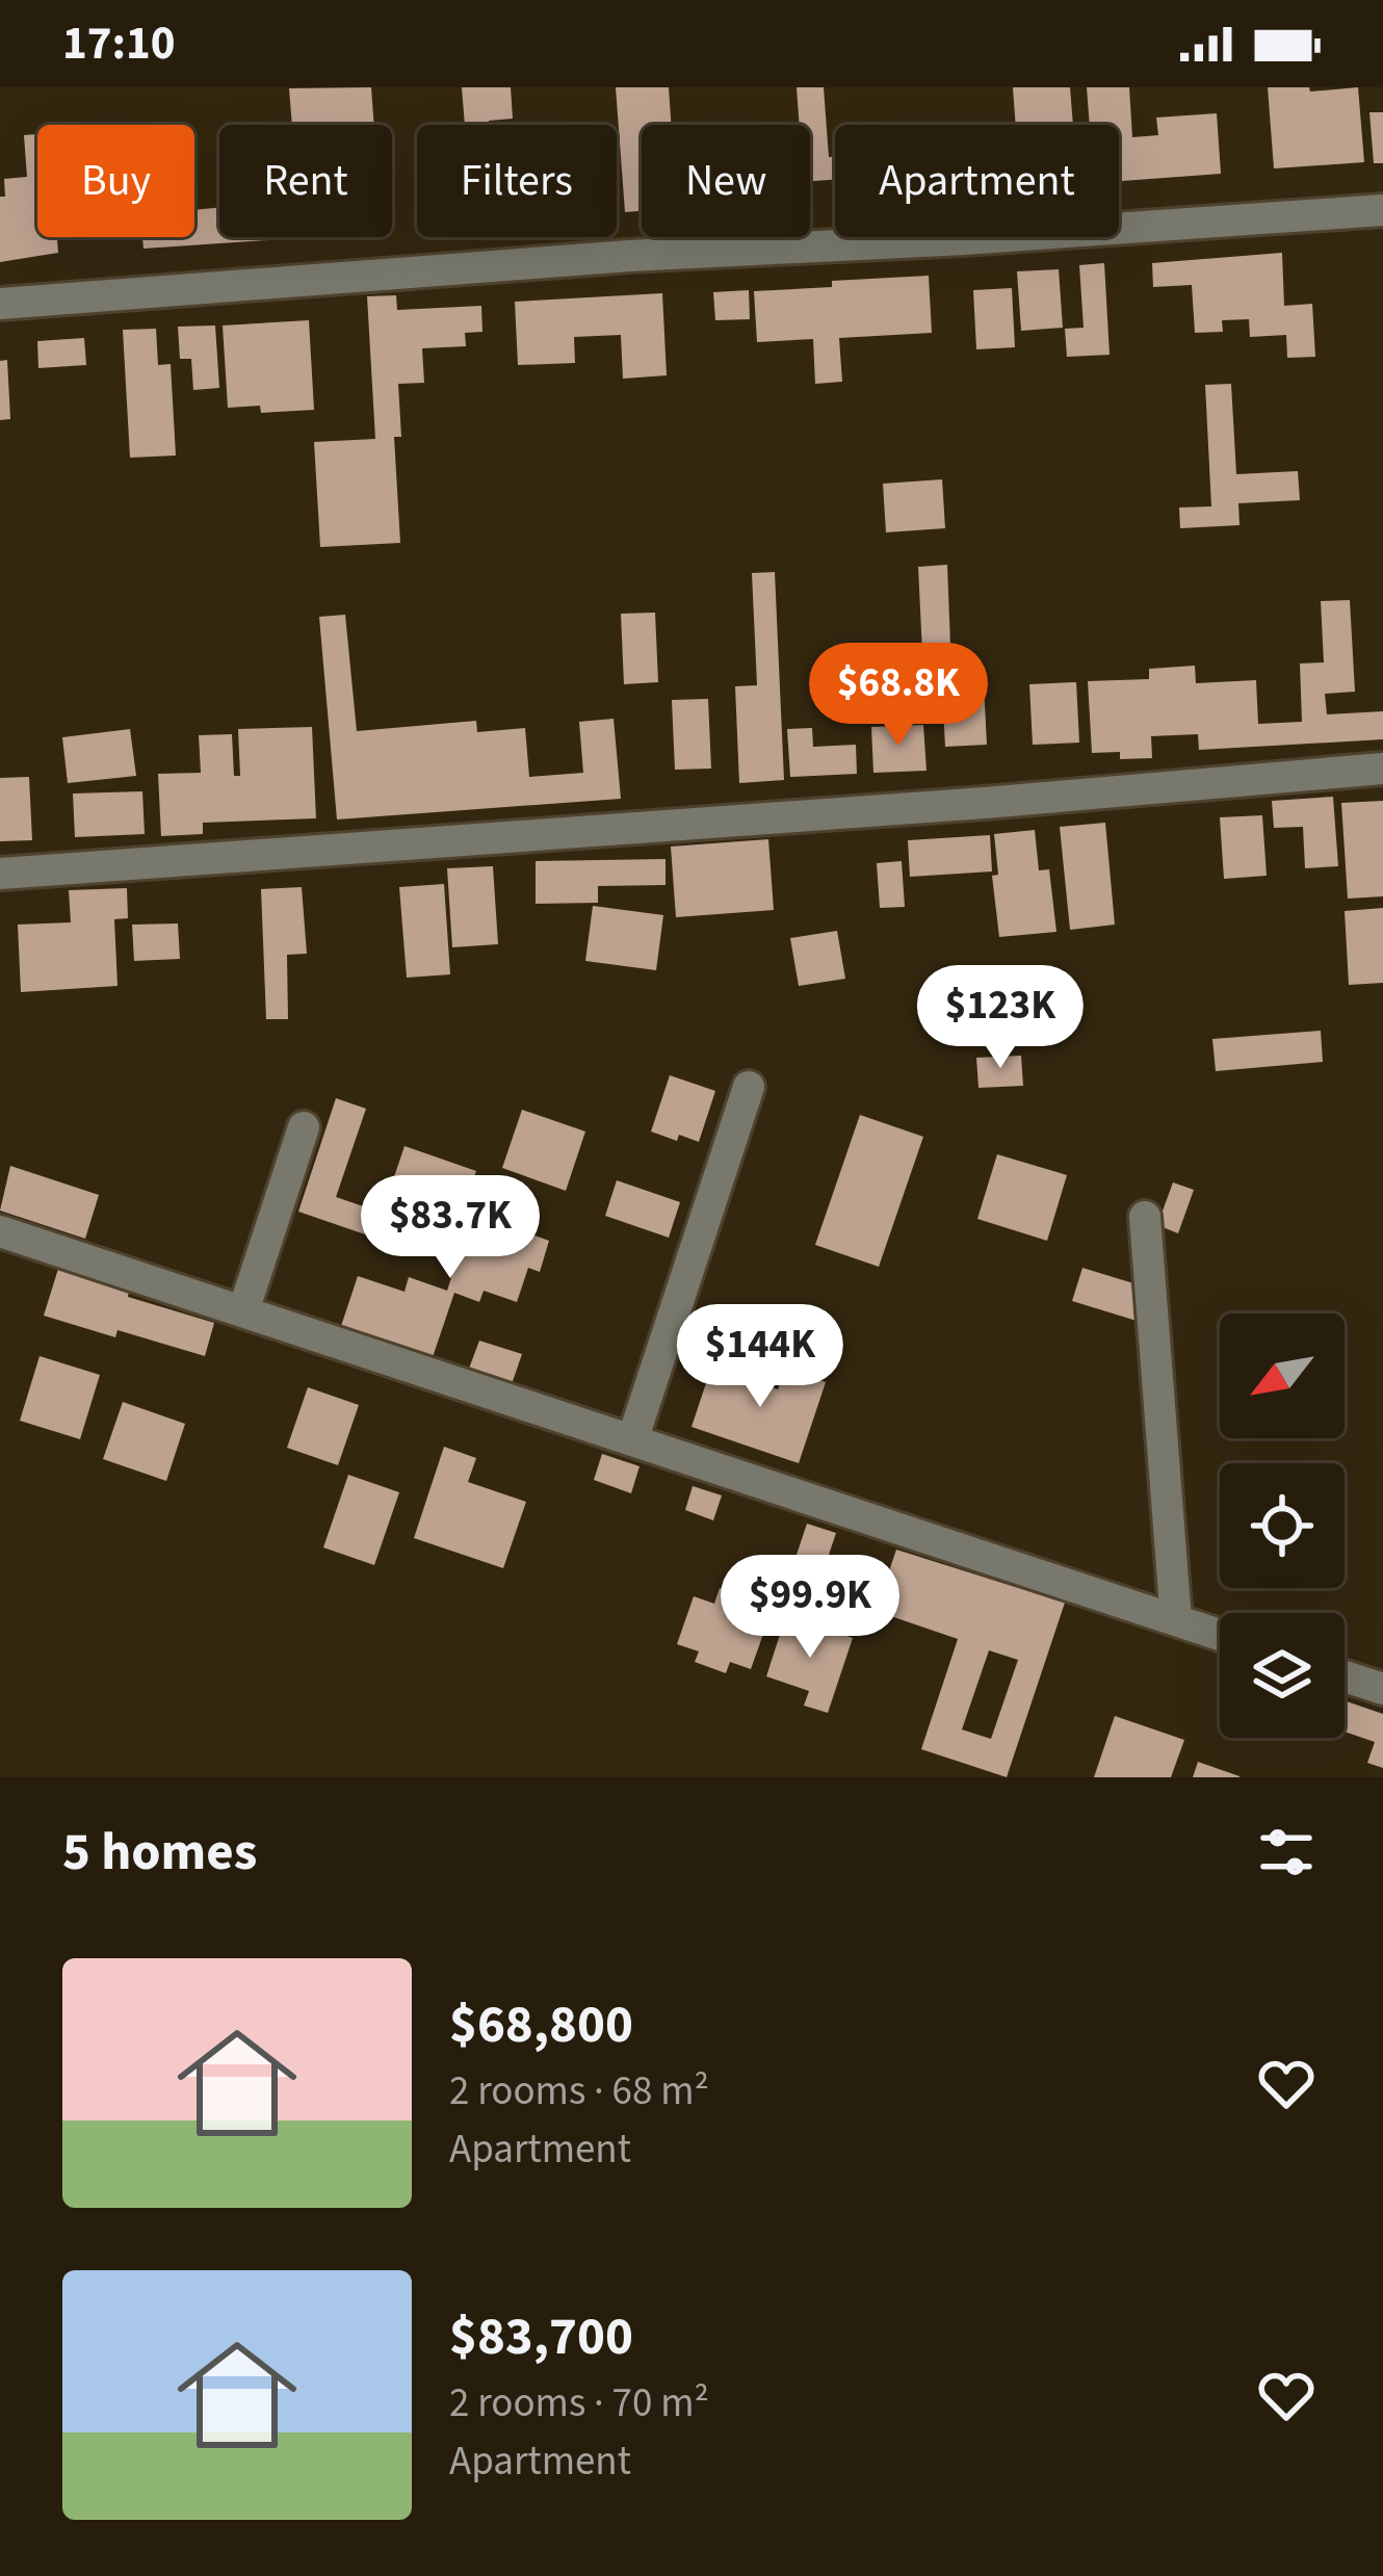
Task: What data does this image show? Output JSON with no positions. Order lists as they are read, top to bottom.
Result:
{
  "north": "bottom left",
  "page": {
    "status": "17:10",
    "chip": [
      "Buy",
      "Rent",
      "Filters",
      "New",
      "Apartment"
    ],
    "price": [
      "$68.8K",
      "$123K",
      "$83.7K",
      "$144K",
      "$99.9K"
    ],
    "heading": "5 homes",
    "list": [
      {
        "name": "$68,800",
        "note": "2 rooms · 68 m² · Apartment"
      },
      {
        "name": "$83,700",
        "note": "2 rooms · 70 m² · Apartment"
      }
    ]
  }
}
